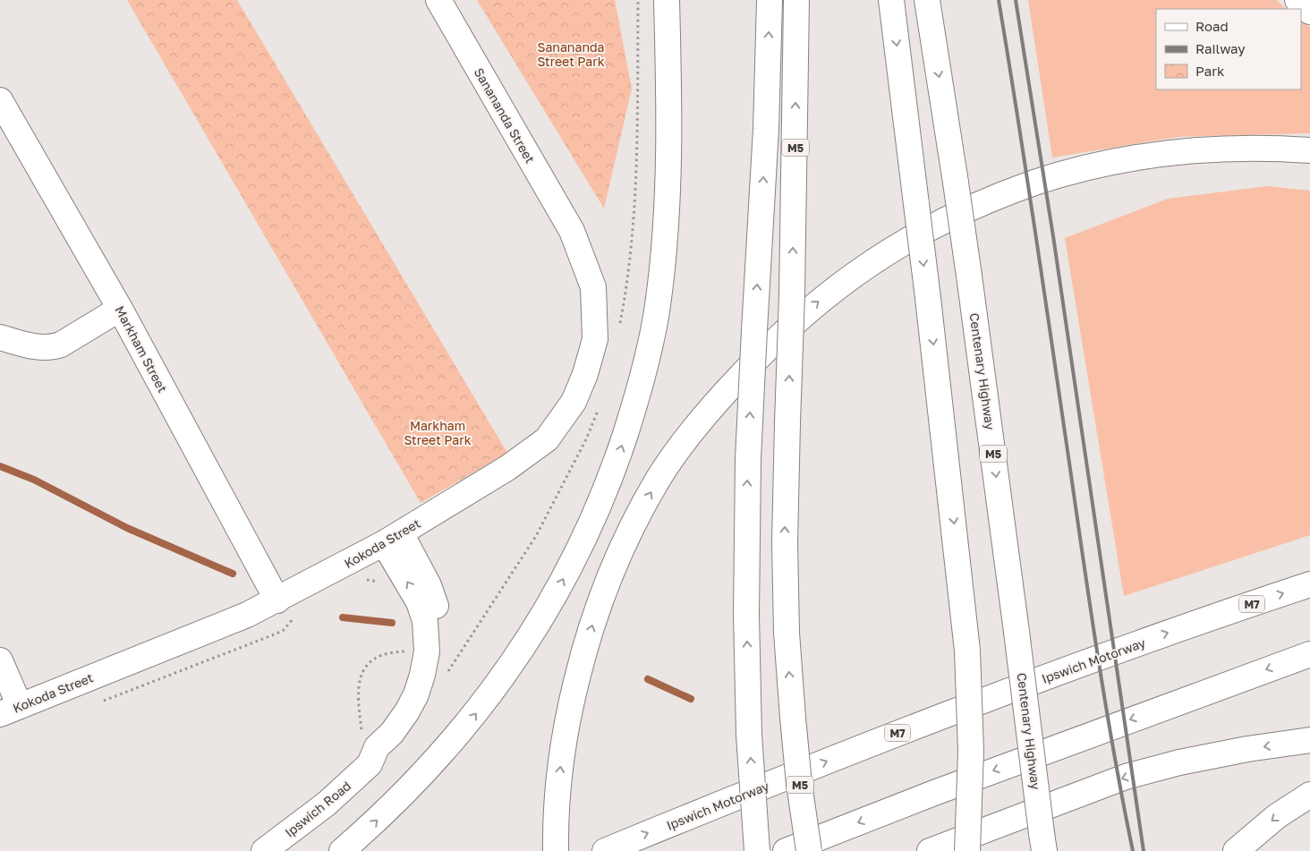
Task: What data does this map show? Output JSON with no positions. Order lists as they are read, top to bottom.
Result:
{
  "streets": {
    "main road": [
      "Sanananda Street",
      "M5",
      "Markham Street",
      "Centenary Highway",
      "Kokoda Street",
      "M7",
      "Ipswich Motorway",
      "Ipswich Road"
    ]
  },
  "crossings": [
    ["Sanananda Street", "Kokoda Street"],
    ["Markham Street", "Kokoda Street"],
    ["Kokoda Street", "Ipswich Road"]
  ],
  "parks": ["Sanananda Street Park", "Markham Street Park"],
  "legend": ["Road", "Railway", "Park"]
}
